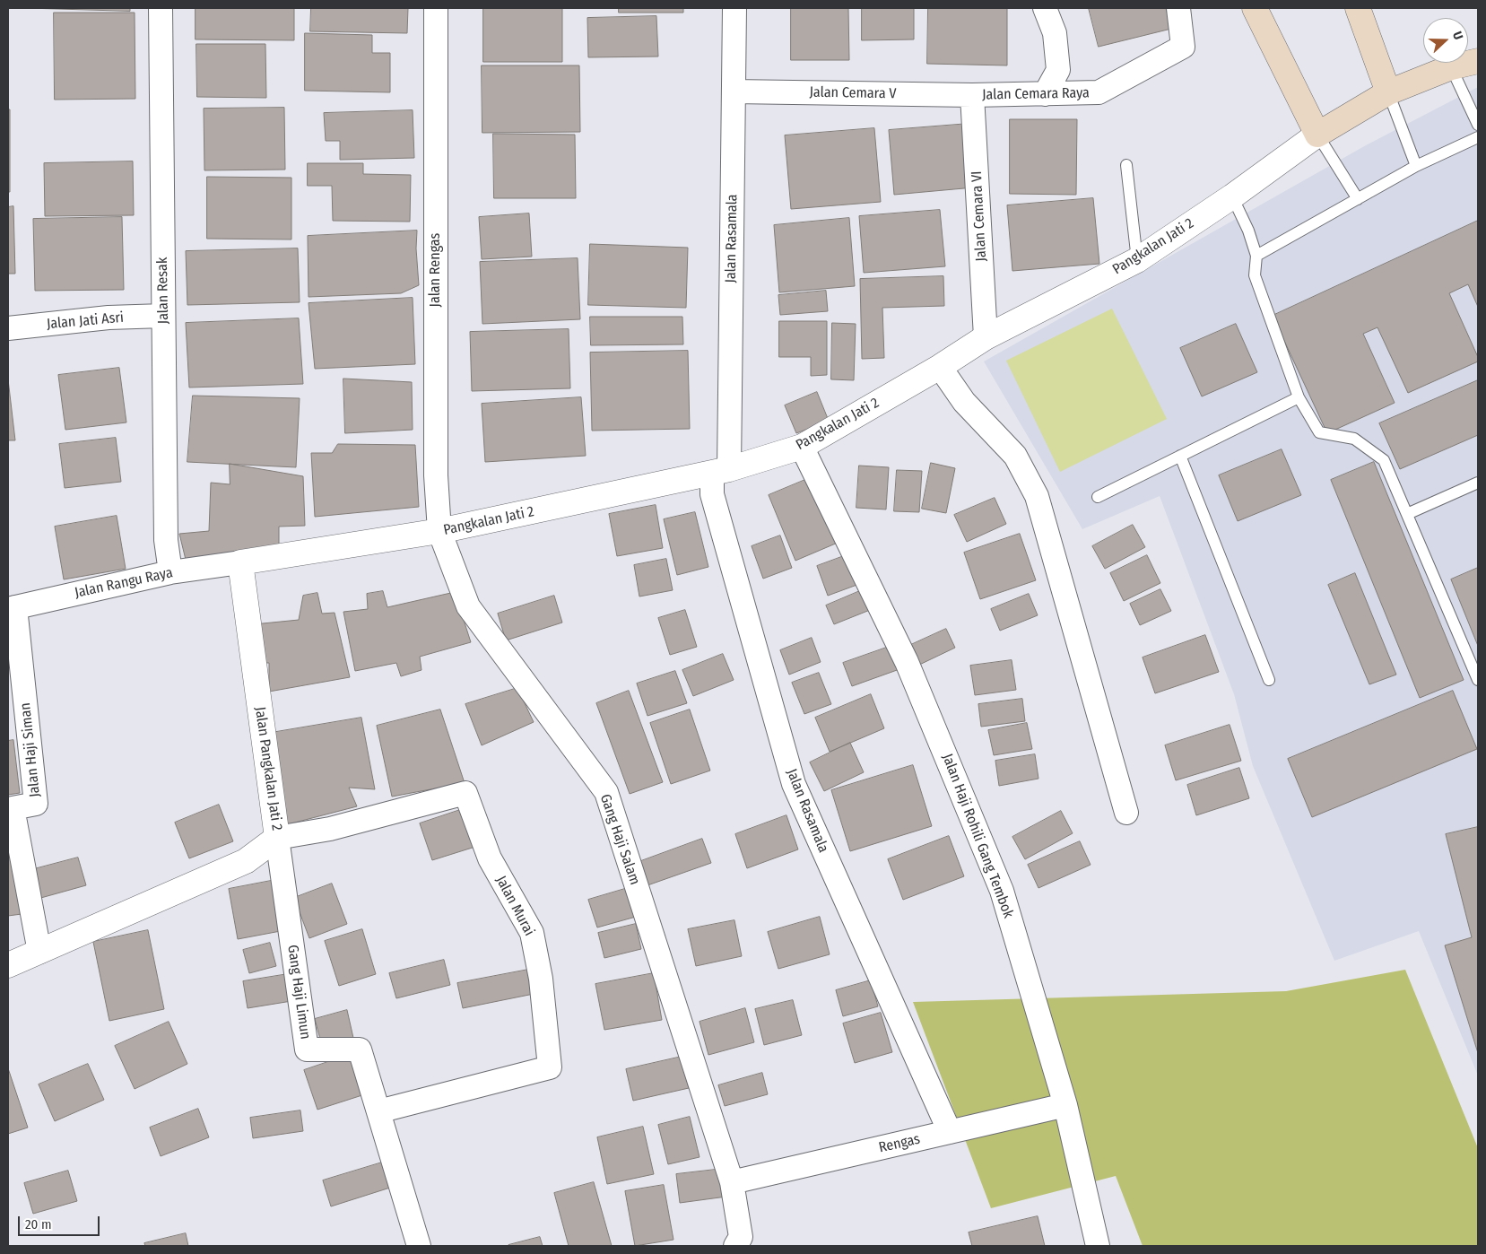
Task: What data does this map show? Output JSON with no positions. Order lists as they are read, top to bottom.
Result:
{
  "streets": {
    "street": [
      "Jalan Cemara V",
      "Jalan Cemara Raya",
      "Jalan Cemara VI",
      "Jalan Rasamala",
      "Pangkalan Jati 2",
      "Jalan Rengas",
      "Jalan Resak",
      "Jalan Jati Asri",
      "Jalan Rangu Raya",
      "Jalan Haji Siman",
      "Jalan Pangkalan Jati 2",
      "Jalan Haji Rohili Gang Tembok",
      "Gang Haji Salam",
      "Jalan Murai",
      "Gang Haji Limun",
      "Rengas"
    ]
  },
  "crossings": [
    ["Jalan Cemara V", "Jalan Cemara Raya"],
    ["Jalan Cemara V", "Jalan Cemara VI"],
    ["Jalan Cemara V", "Jalan Rasamala"],
    ["Jalan Cemara Raya", "Jalan Cemara VI"],
    ["Jalan Cemara VI", "Pangkalan Jati 2"],
    ["Jalan Rasamala", "Pangkalan Jati 2"],
    ["Jalan Rasamala", "Rengas"],
    ["Pangkalan Jati 2", "Jalan Rengas"],
    ["Pangkalan Jati 2", "Jalan Rangu Raya"],
    ["Pangkalan Jati 2", "Jalan Pangkalan Jati 2"],
    ["Pangkalan Jati 2", "Jalan Haji Rohili Gang Tembok"],
    ["Pangkalan Jati 2", "Gang Haji Salam"],
    ["Jalan Rengas", "Gang Haji Salam"],
    ["Jalan Resak", "Jalan Jati Asri"],
    ["Jalan Resak", "Jalan Rangu Raya"],
    ["Jalan Rangu Raya", "Jalan Haji Siman"],
    ["Jalan Rangu Raya", "Jalan Pangkalan Jati 2"],
    ["Jalan Haji Siman", "Jalan Pangkalan Jati 2"],
    ["Jalan Pangkalan Jati 2", "Jalan Murai"],
    ["Jalan Pangkalan Jati 2", "Gang Haji Limun"],
    ["Jalan Haji Rohili Gang Tembok", "Rengas"],
    ["Gang Haji Salam", "Rengas"],
    ["Jalan Murai", "Gang Haji Limun"]
  ],
  "scale_bar": "20 m",
  "north": "right"
}
